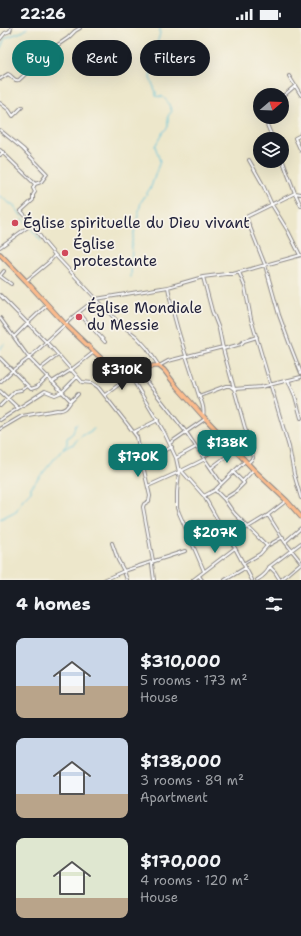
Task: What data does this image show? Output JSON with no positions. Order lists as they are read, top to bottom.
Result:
{
  "places": ["Église spirituelle du Dieu vivant", "Église protestante", "Église Mondiale du Messie"],
  "north": "right",
  "page": {
    "status": "22:26",
    "chip": ["Buy", "Rent", "Filters"],
    "price": [
      "$310K",
      "$138K",
      "$170K",
      "$207K"
    ],
    "heading": "4 homes",
    "list": [
      {
        "name": "$310,000",
        "note": "5 rooms · 173 m² · House"
      },
      {
        "name": "$138,000",
        "note": "3 rooms · 89 m² · Apartment"
      },
      {
        "name": "$170,000",
        "note": "4 rooms · 120 m² · House"
      }
    ]
  }
}
